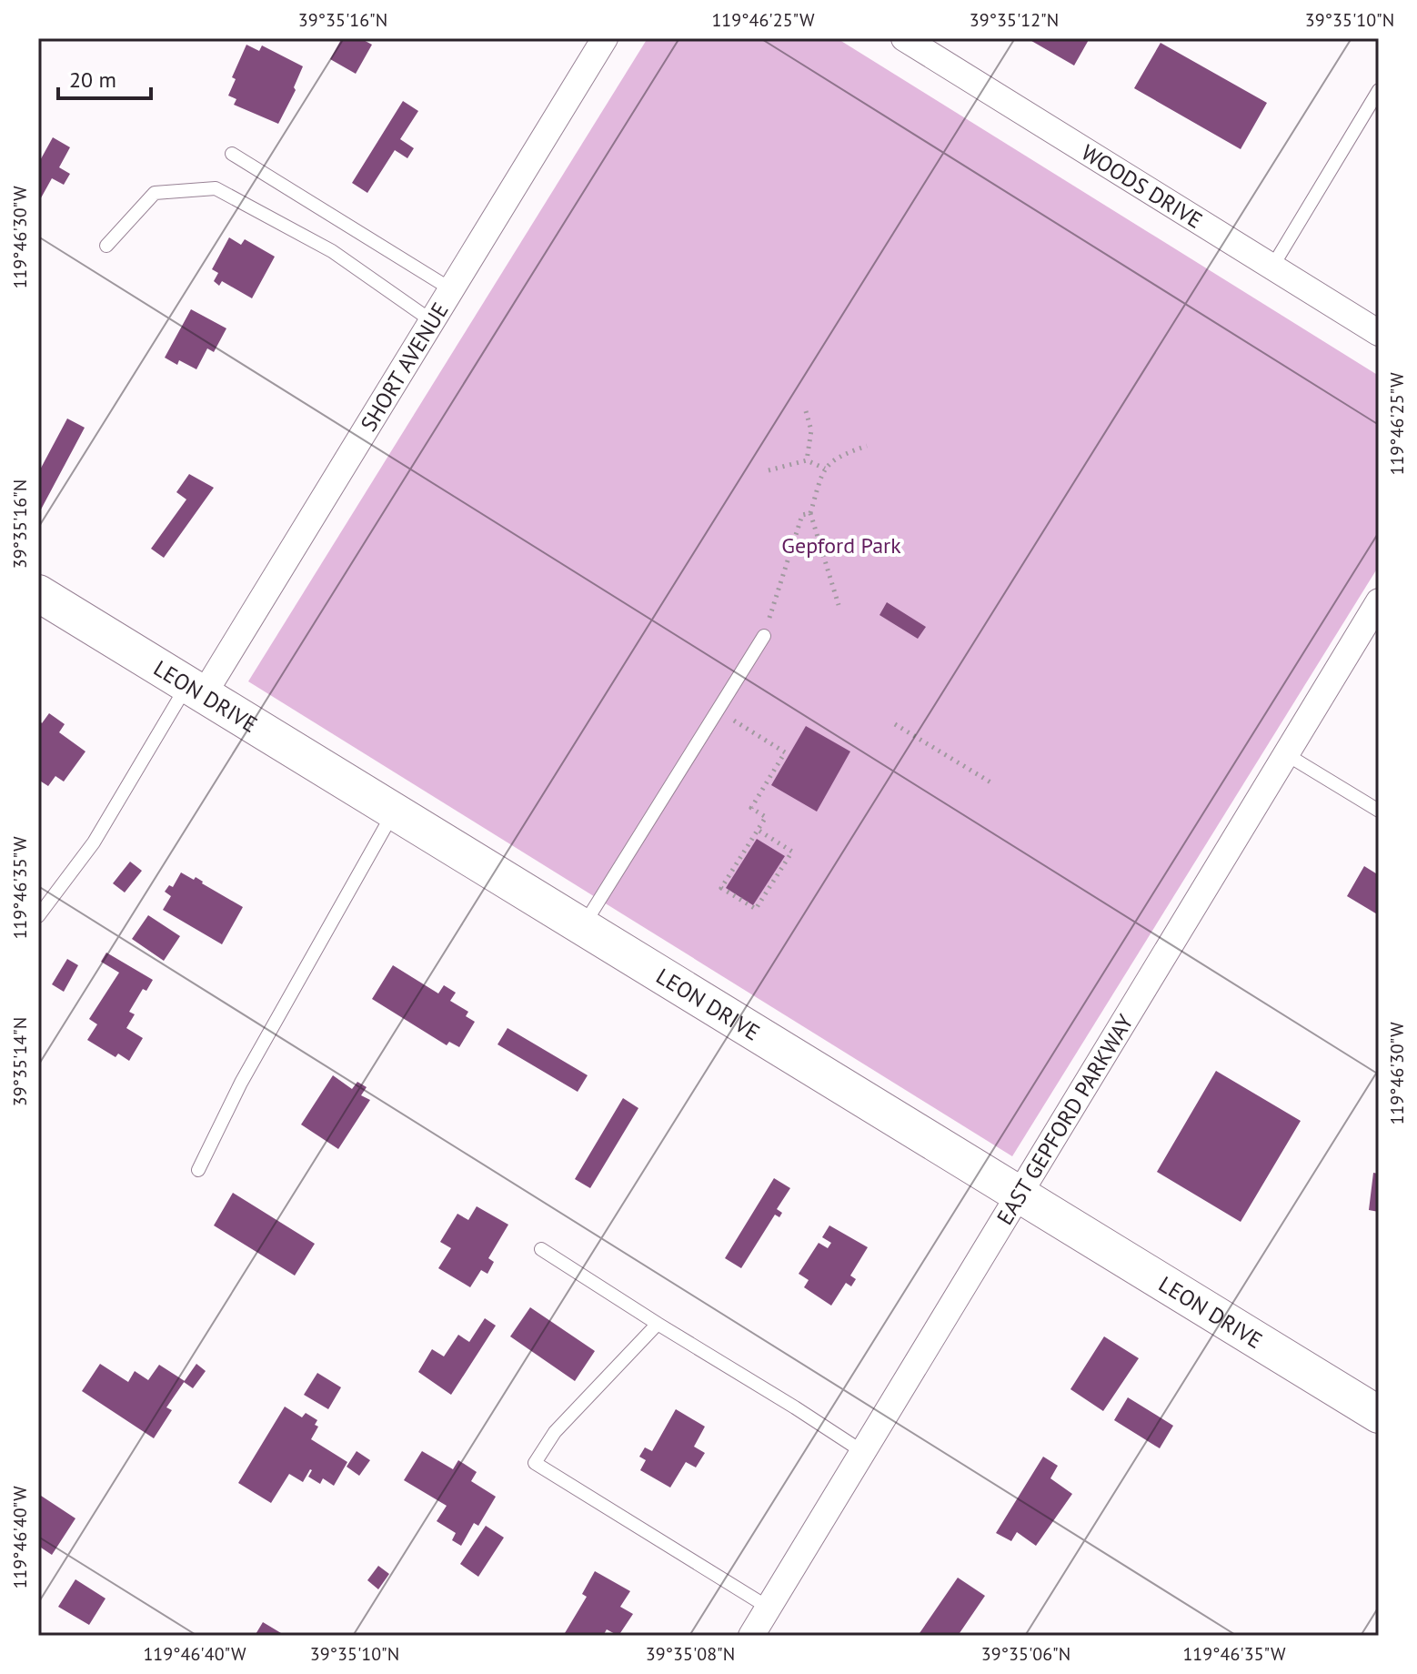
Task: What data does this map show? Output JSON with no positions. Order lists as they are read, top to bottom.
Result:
{
  "streets": {
    "street": [
      "WOODS DRIVE",
      "SHORT AVENUE",
      "LEON DRIVE",
      "EAST GEPFORD PARKWAY"
    ]
  },
  "crossings": [
    ["SHORT AVENUE", "LEON DRIVE"],
    ["LEON DRIVE", "EAST GEPFORD PARKWAY"]
  ],
  "parks": ["Gepford Park"],
  "scale_bar": "20 m",
  "coordinates": [
    "39°35'16\"N",
    "119°46'25\"W",
    "39°35'12\"N",
    "39°35'10\"N",
    "119°46'30\"W",
    "119°46'35\"W",
    "39°35'14\"N",
    "119°46'40\"W",
    "39°35'08\"N",
    "39°35'06\"N"
  ]
}
